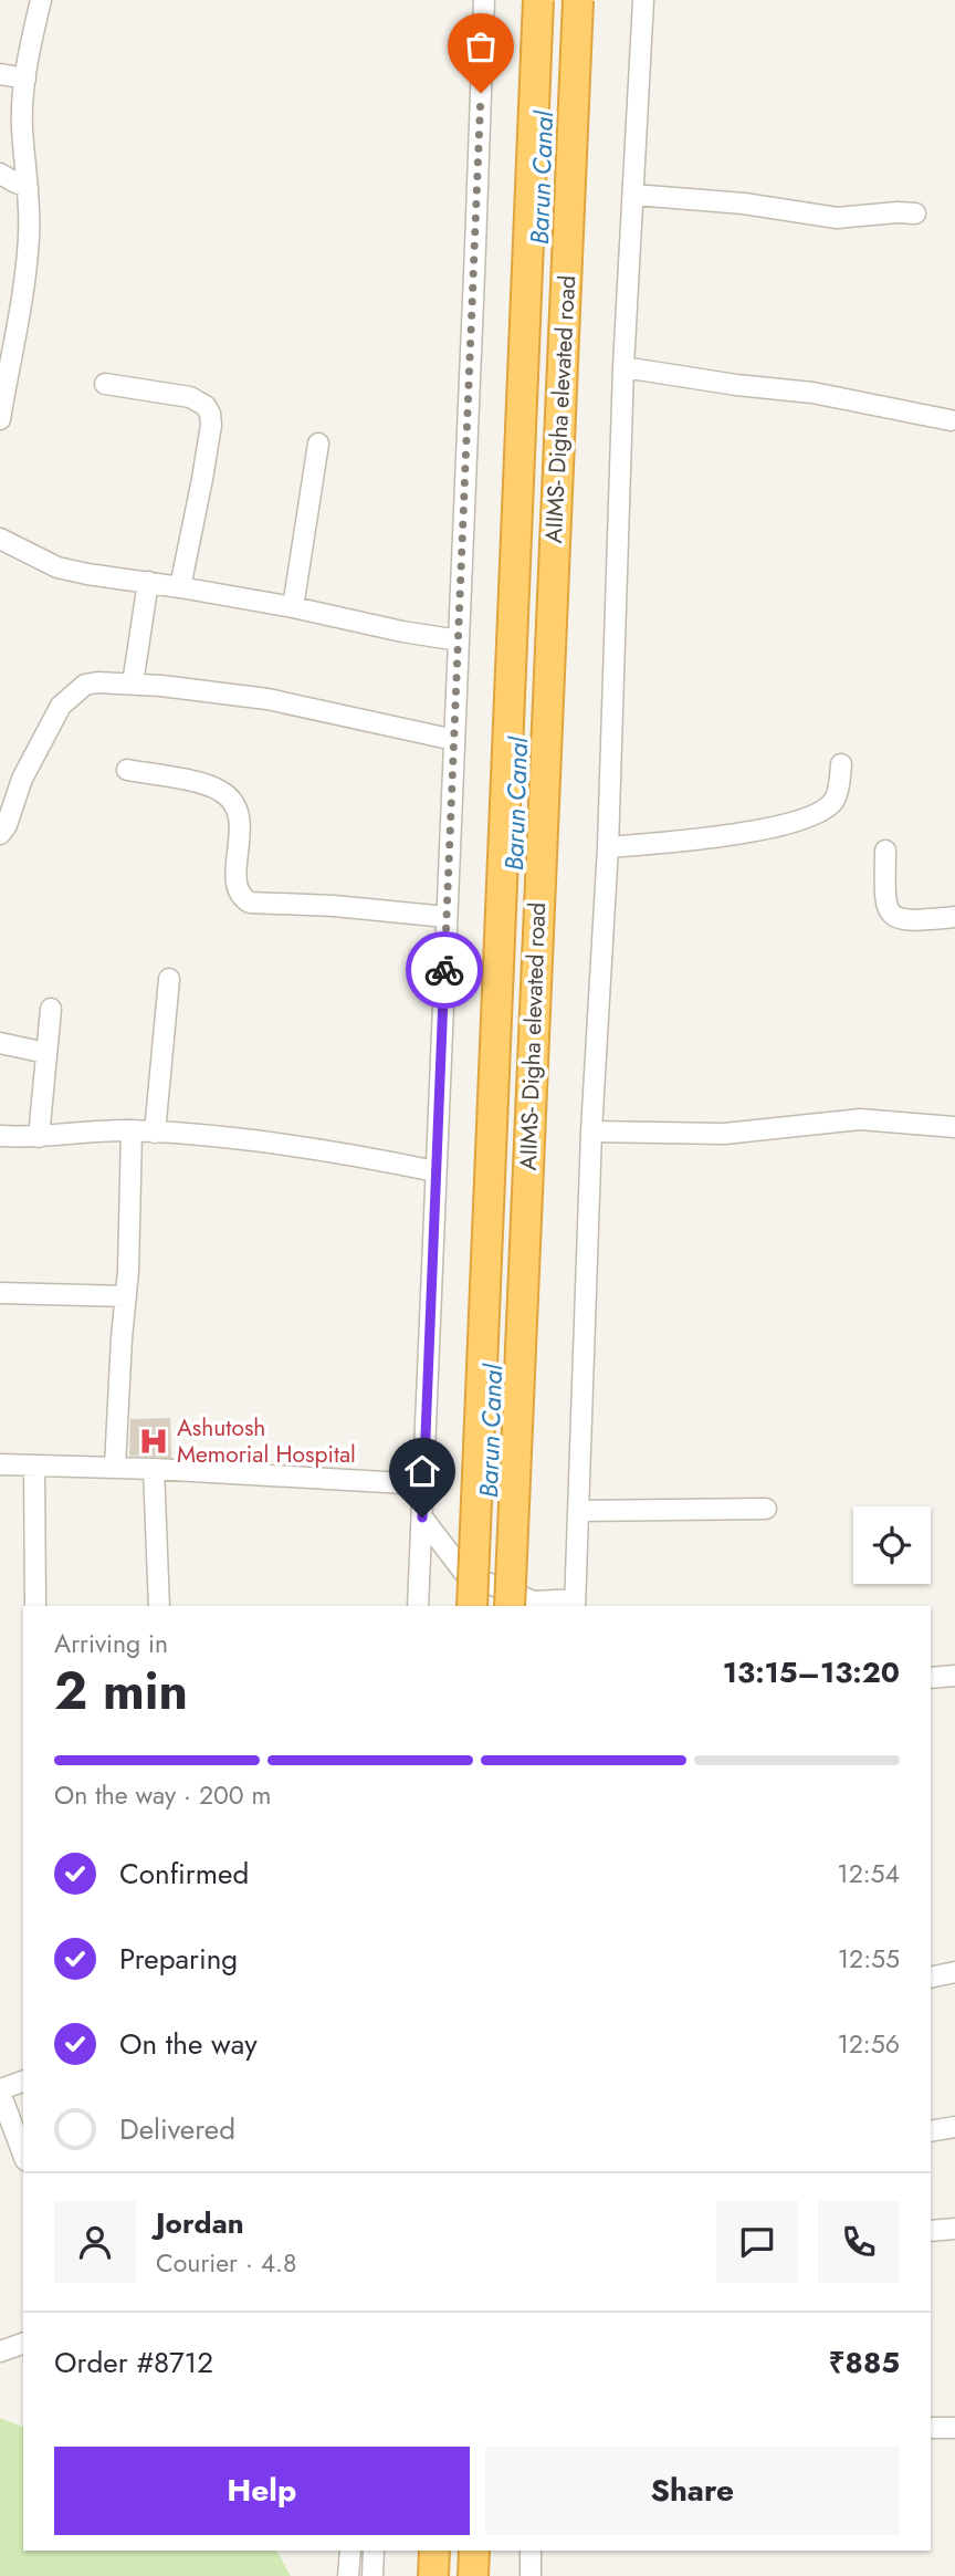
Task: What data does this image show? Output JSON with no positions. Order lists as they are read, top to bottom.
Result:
{
  "streets": {
    "highway": ["AIIMS- Digha elevated road"]
  },
  "water": ["Barun Canal"],
  "places": {
    "hospital": ["Ashutosh Memorial Hospital"]
  },
  "page": {
    "heading": ["2 min", "Arriving in", "13:15–13:20"],
    "panel": [
      "Jordan",
      "Courier · 4.8",
      "Order #8712",
      "₹885"
    ],
    "bar": "On the way · 200 m",
    "list": [
      ["Confirmed", "12:54"],
      ["Preparing", "12:55"],
      ["On the way", "12:56"],
      "Delivered"
    ],
    "buttons": ["Help", "Share"]
  }
}
